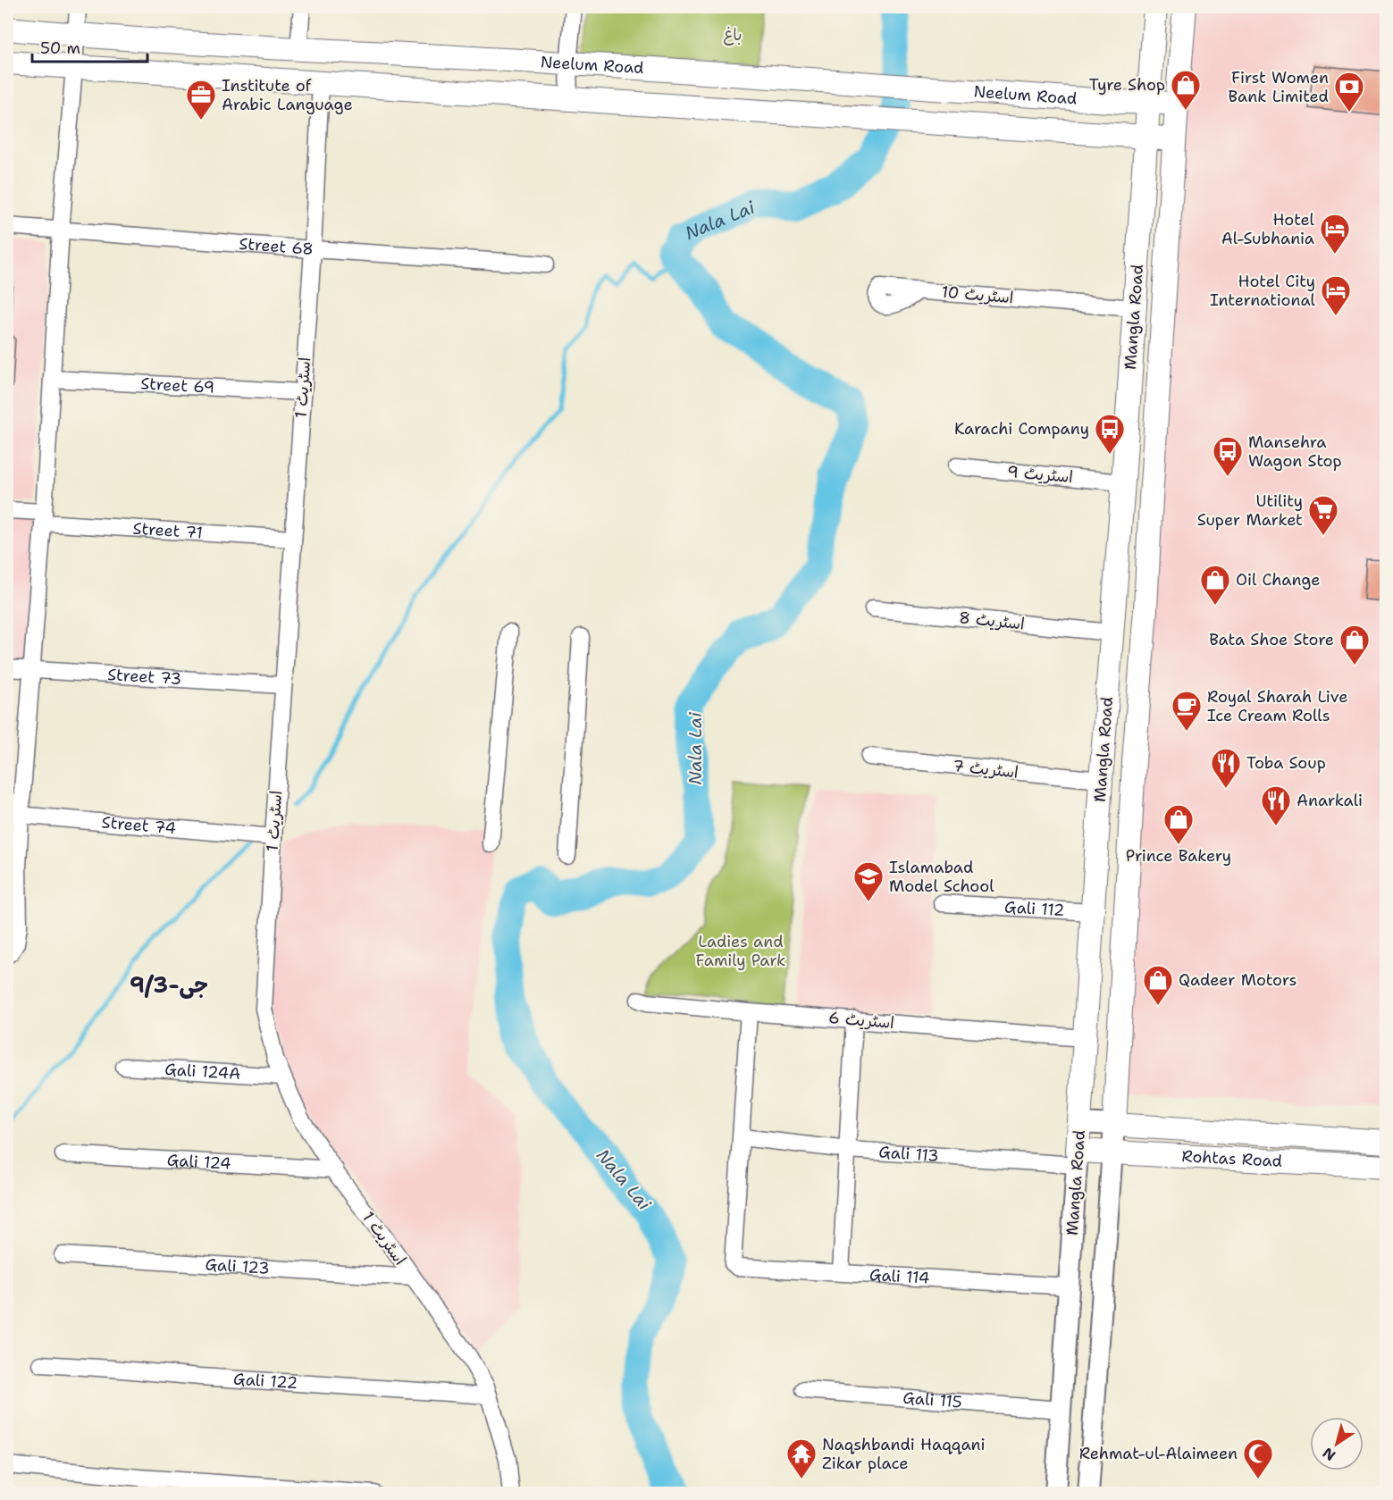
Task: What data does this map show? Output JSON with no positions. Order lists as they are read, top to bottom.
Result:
{
  "streets": {
    "main road": ["Neelum Road", "Mangla Road", "Rohtas Road"],
    "street": [
      "Street 68",
      "اسٹریٹ 10",
      "Street 69",
      "اسٹریٹ 1",
      "اسٹریٹ 9",
      "Street 71",
      "اسٹریٹ 8",
      "Street 73",
      "اسٹریٹ 7",
      "Street 74",
      "Gali 112",
      "اسٹریٹ 6",
      "Gali 124A",
      "Gali 113",
      "Gali 124",
      "Gali 123",
      "Gali 114",
      "Gali 122",
      "Gali 115"
    ]
  },
  "crossings": [
    ["Neelum Road", "Mangla Road"],
    ["Neelum Road", "اسٹریٹ 1"],
    ["Street 68", "اسٹریٹ 1"],
    ["اسٹریٹ 10", "Mangla Road"],
    ["Mangla Road", "اسٹریٹ 9"],
    ["Mangla Road", "اسٹریٹ 8"],
    ["Mangla Road", "اسٹریٹ 7"],
    ["Mangla Road", "Gali 112"],
    ["Mangla Road", "اسٹریٹ 6"],
    ["Mangla Road", "Gali 113"],
    ["Mangla Road", "Rohtas Road"],
    ["Mangla Road", "Gali 114"],
    ["Mangla Road", "Gali 115"],
    ["Street 69", "اسٹریٹ 1"],
    ["اسٹریٹ 1", "Street 71"],
    ["اسٹریٹ 1", "Street 73"],
    ["اسٹریٹ 1", "Street 74"],
    ["اسٹریٹ 1", "Gali 124A"],
    ["اسٹریٹ 1", "Gali 124"],
    ["اسٹریٹ 1", "Gali 123"],
    ["اسٹریٹ 1", "Gali 122"],
    ["Gali 113", "Rohtas Road"],
    ["Gali 113", "Gali 114"]
  ],
  "districts": ["جی-9/3"],
  "water": ["Nala Lai"],
  "parks": ["باغ", "Ladies and Family Park"],
  "places": {
    "shop": [
      "Tyre Shop",
      "Oil Change",
      "Bata Shoe Store",
      "Prince Bakery",
      "Qadeer Motors"
    ],
    "bank": ["First Women Bank Limited"],
    "office": ["Institute of Arabic Language"],
    "hotel": ["Hotel Al-Subhania", "Hotel City International"],
    "bus stop": ["Karachi Company", "Mansehra Wagon Stop"],
    "supermarket": ["Utility Super Market"],
    "cafe": ["Royal Sharah Live Ice Cream Rolls"],
    "restaurant": ["Toba Soup", "Anarkali"],
    "school or university": ["Islamabad Model School"],
    "temple": ["Naqshbandi Haqqani Zikar place"],
    "mosque": ["Rehmat-ul-Alaimeen"]
  },
  "scale_bar": "50 m",
  "north": "bottom left"
}
